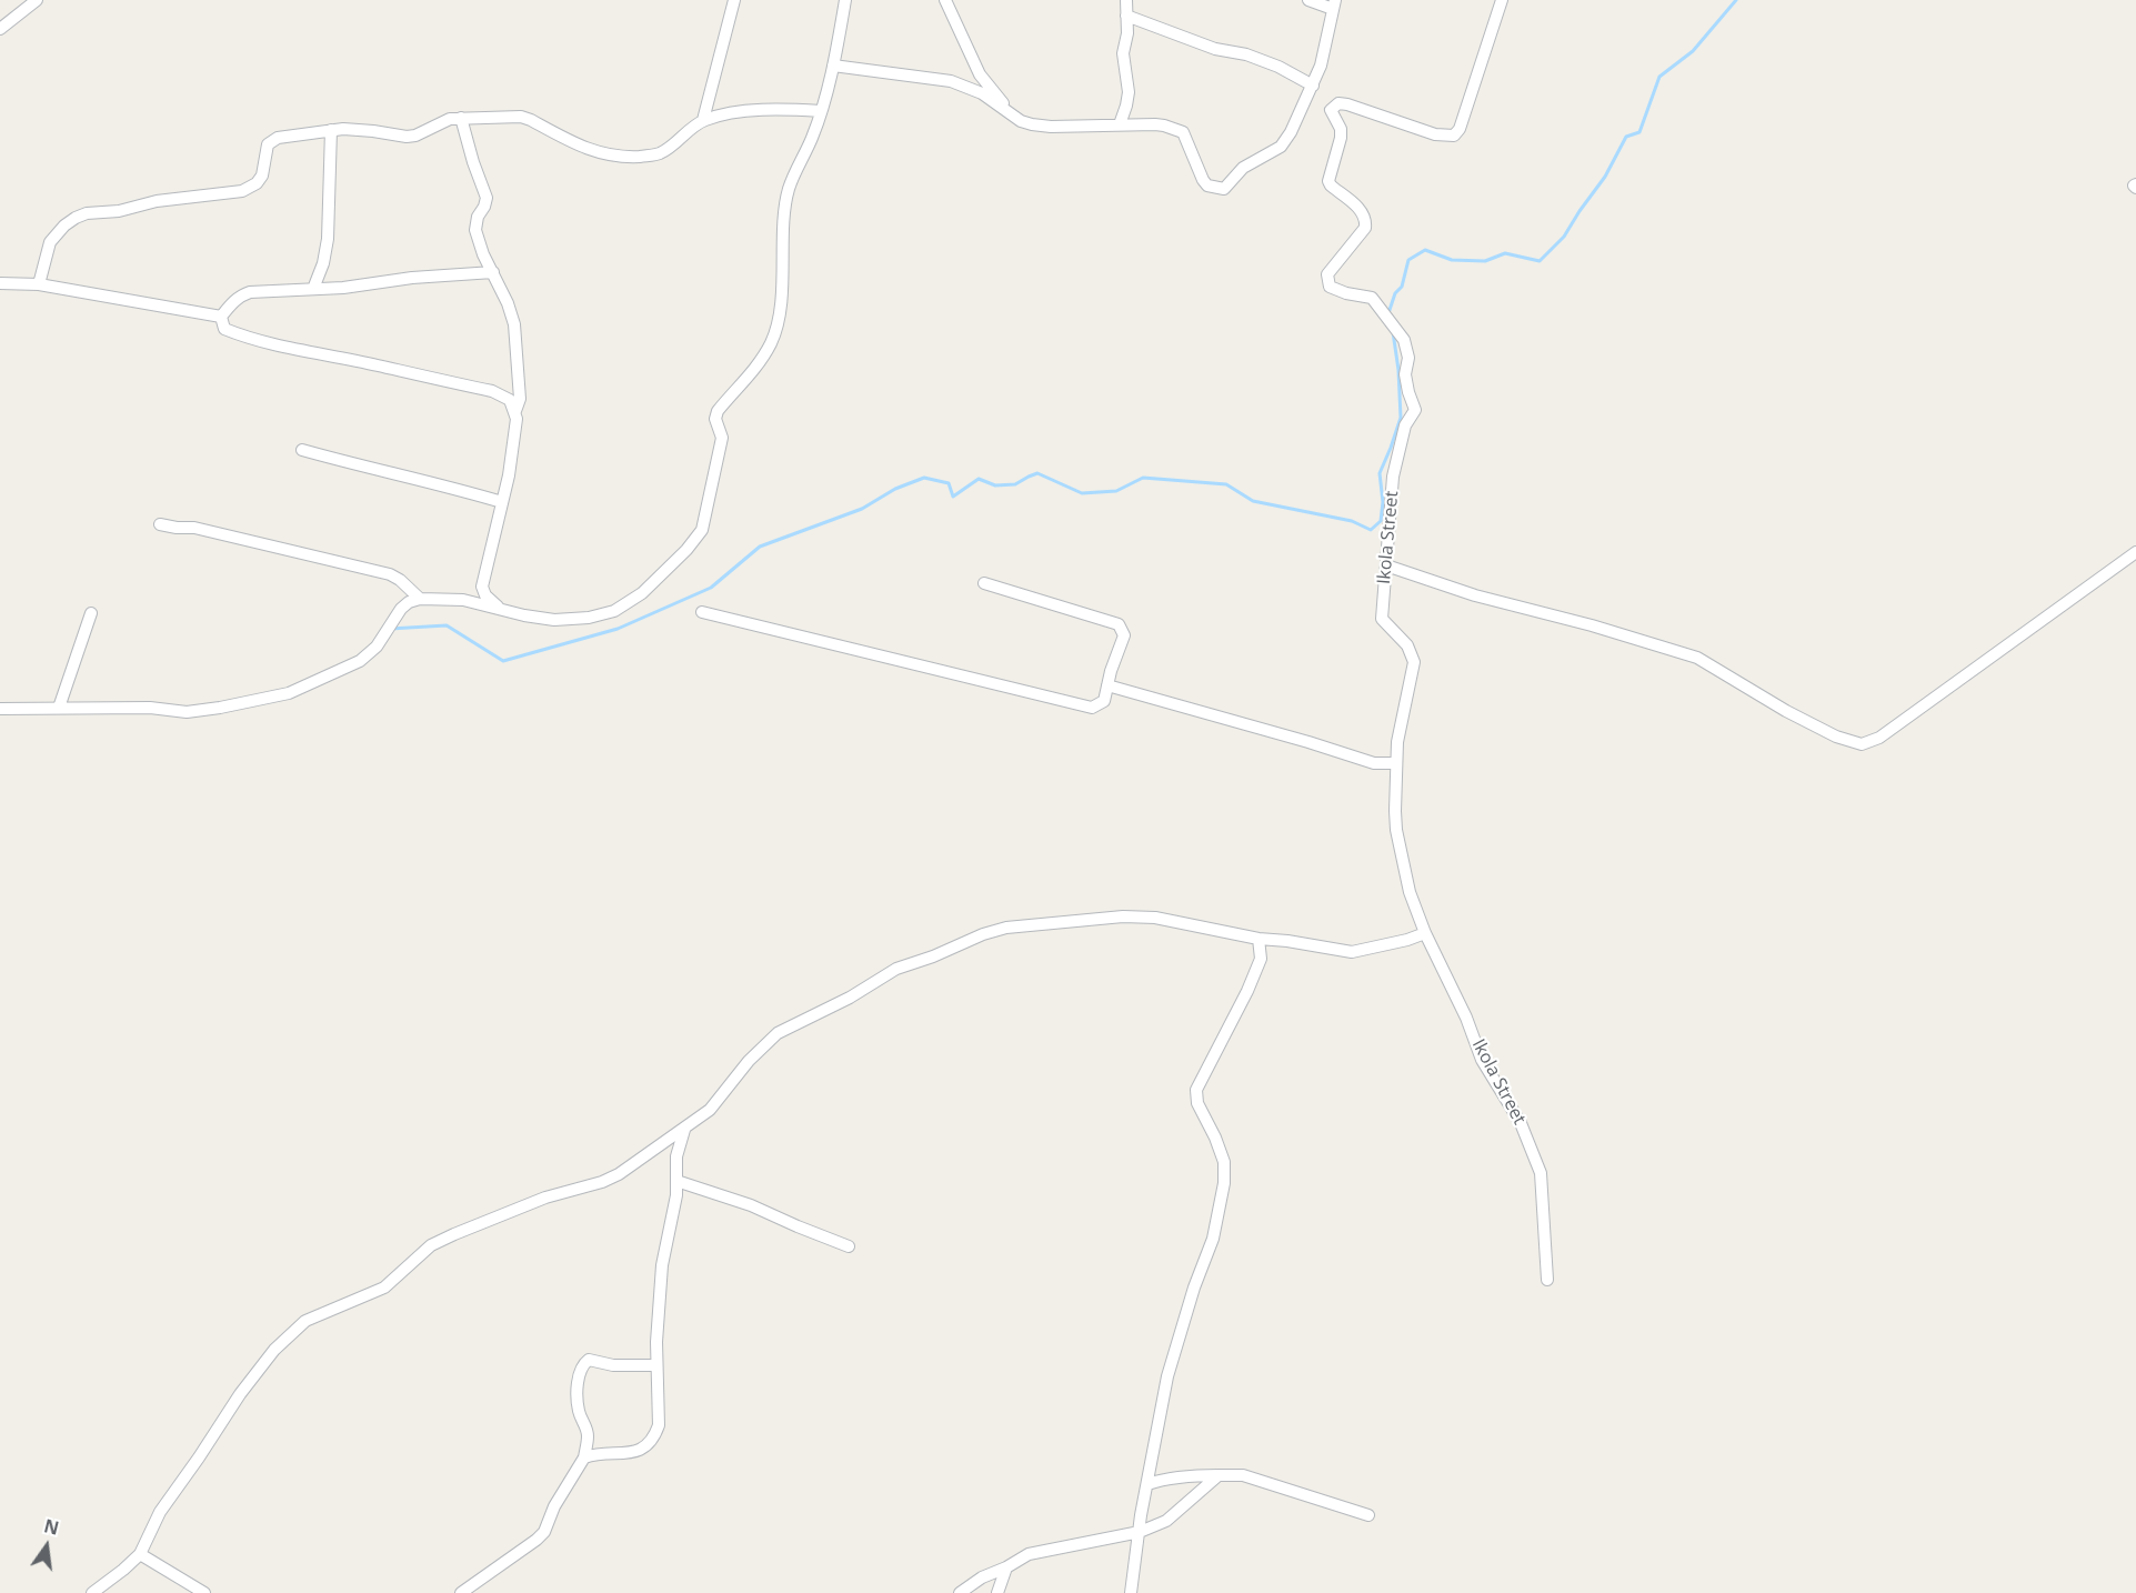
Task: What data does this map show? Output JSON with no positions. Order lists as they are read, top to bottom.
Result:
{
  "streets": {
    "street": ["Ikola Street"]
  },
  "north": "top"
}
